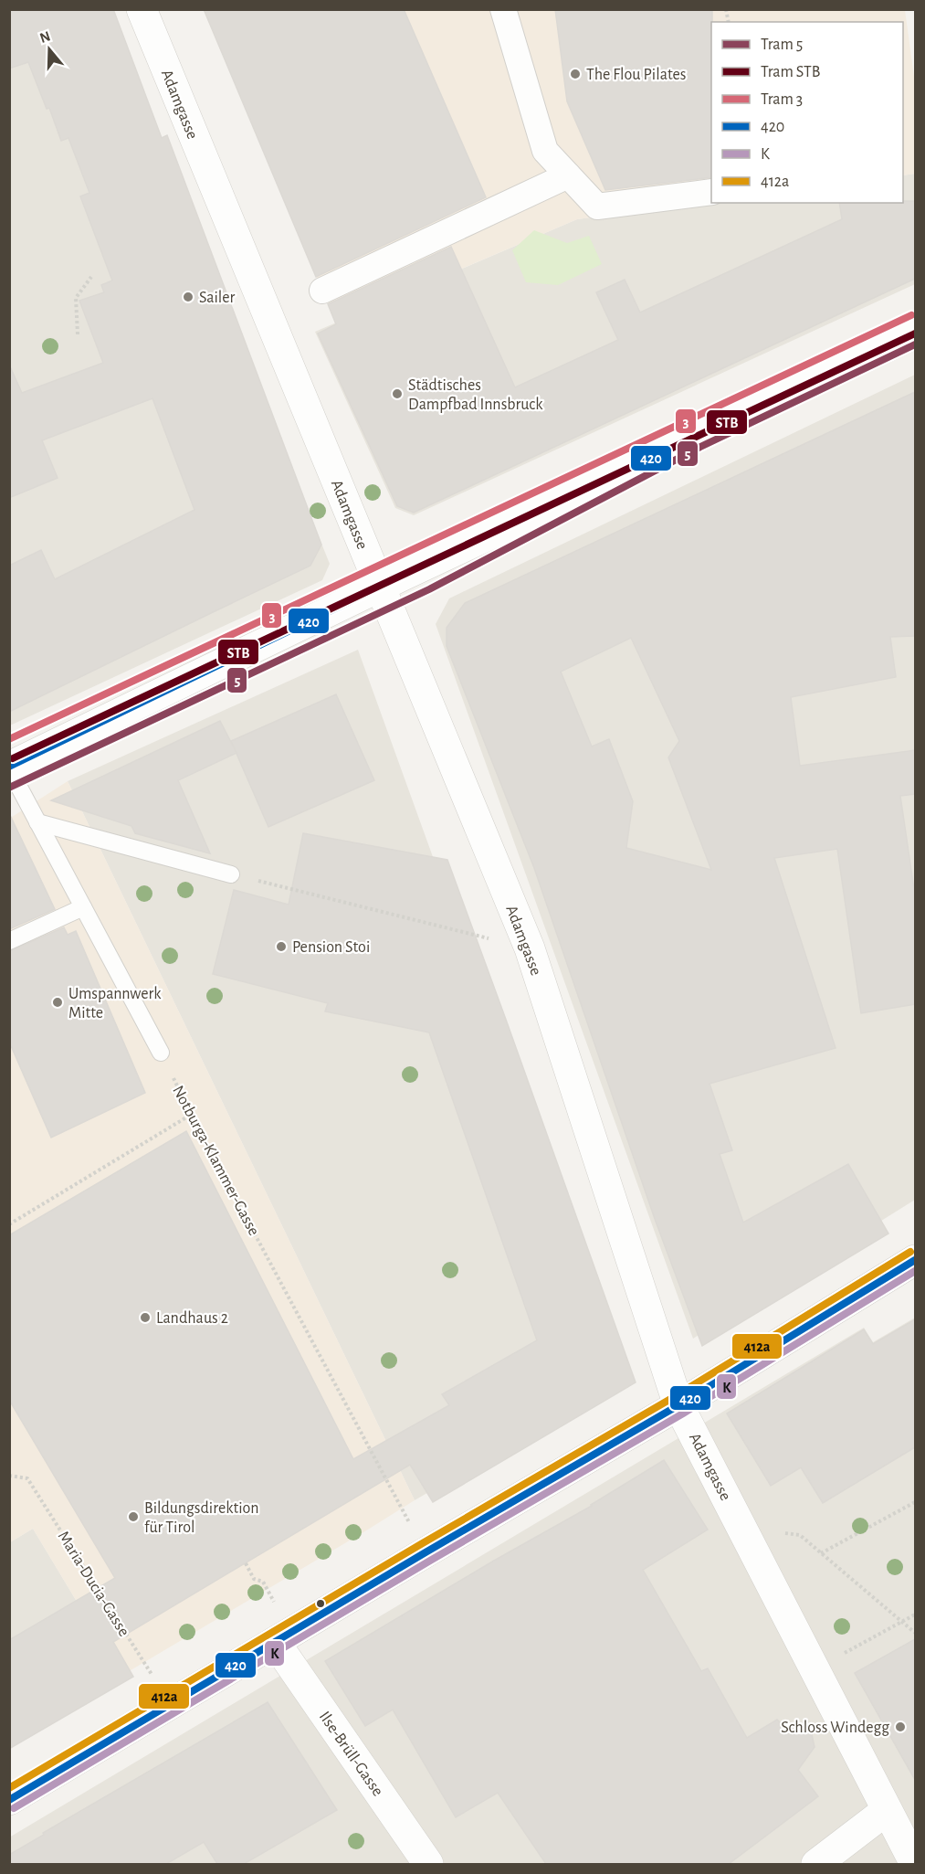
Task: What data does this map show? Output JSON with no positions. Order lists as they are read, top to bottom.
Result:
{
  "streets": {
    "street": ["Adamgasse", "Ilse-Brüll-Gasse"],
    "path": ["Notburga-Klammer-Gasse", "Maria-Ducia-Gasse"]
  },
  "places": [
    "The Flou Pilates",
    "Sailer",
    "Städtisches Dampfbad Innsbruck",
    "Pension Stoi",
    "Umspannwerk Mitte",
    "Landhaus 2",
    "Bildungsdirektion für Tirol",
    "Schloss Windegg"
  ],
  "lines": [
    "tram line 3",
    "tram line STB",
    "transit line 420",
    "tram line 5",
    "transit line 412a",
    "transit line K"
  ],
  "legend": [
    "Tram 5",
    "Tram STB",
    "Tram 3",
    "420",
    "K",
    "412a"
  ],
  "north": "top"
}
